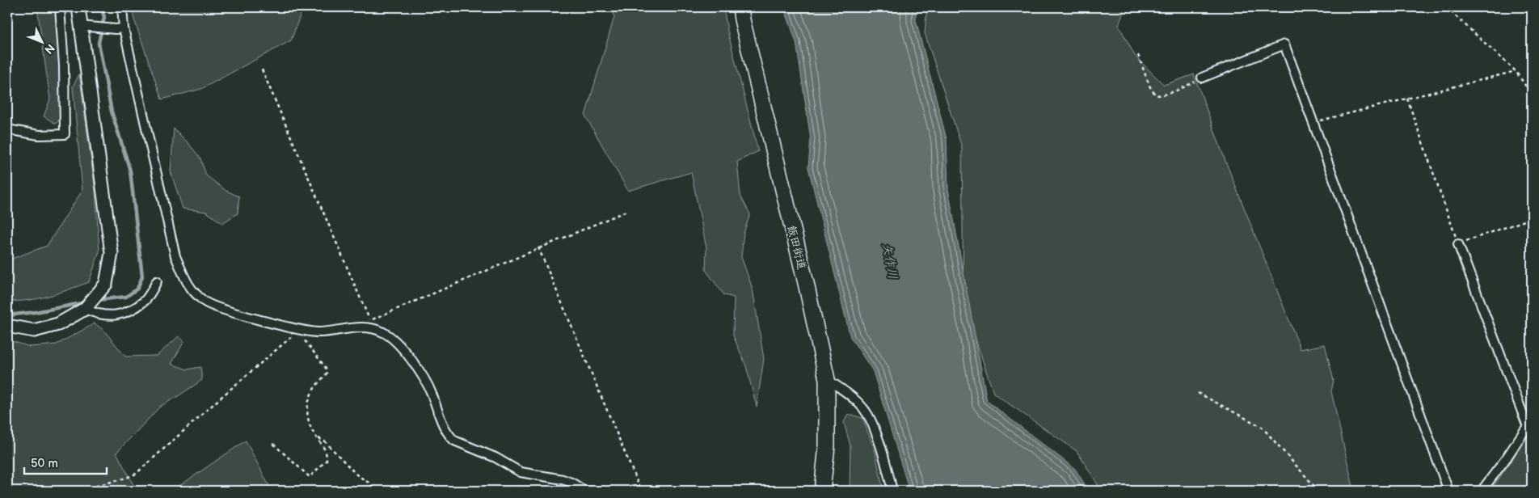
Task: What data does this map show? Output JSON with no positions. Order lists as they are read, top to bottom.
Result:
{
  "streets": {
    "highway": ["飯田街道"]
  },
  "water": ["矢作川"],
  "scale_bar": "50 m",
  "north": "bottom right"
}
